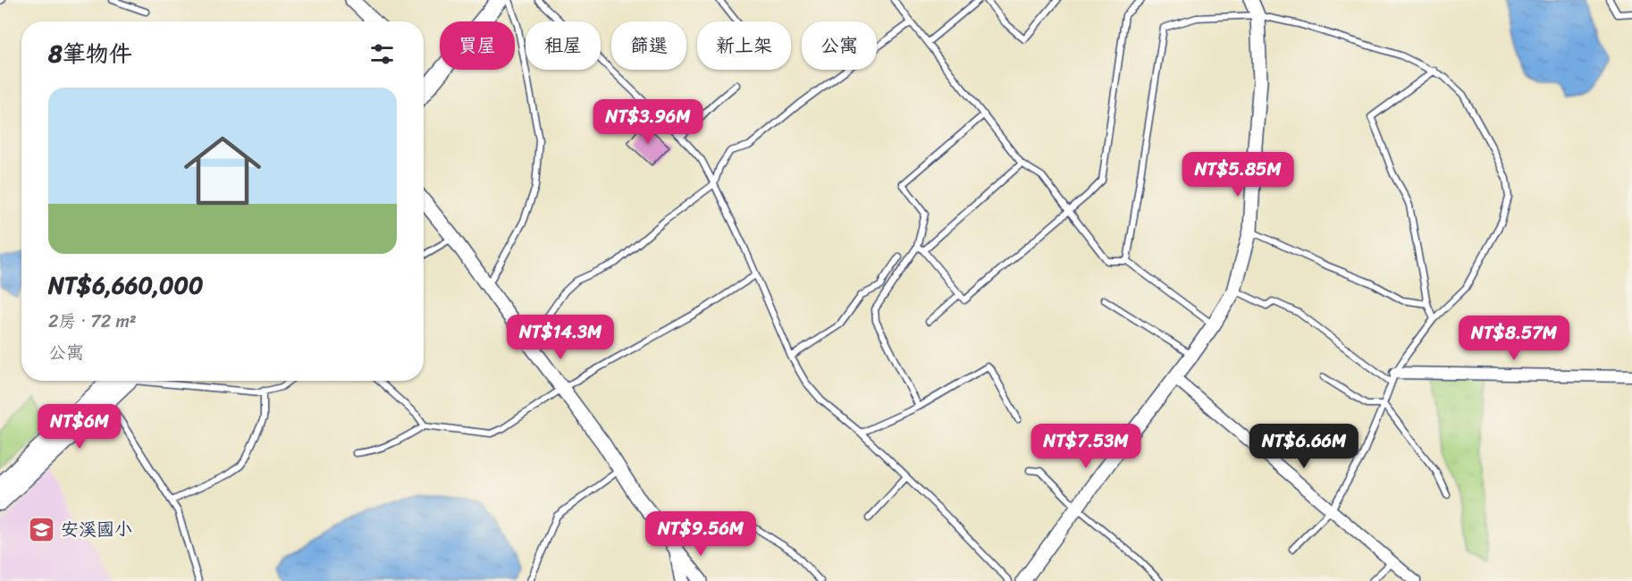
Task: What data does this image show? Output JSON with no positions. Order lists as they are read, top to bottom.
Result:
{
  "places": {
    "school or university": ["安溪國小"]
  },
  "page": {
    "chip": [
      "買屋",
      "租屋",
      "篩選",
      "新上架",
      "公寓"
    ],
    "heading": "8筆物件",
    "list": [
      {
        "name": "NT$6,660,000",
        "note": "2房 · 72 m² · 公寓"
      }
    ],
    "price": [
      "NT$3.96M",
      "NT$5.85M",
      "NT$14.3M",
      "NT$8.57M",
      "NT$6M",
      "NT$7.53M",
      "NT$6.66M",
      "NT$9.56M"
    ]
  }
}
